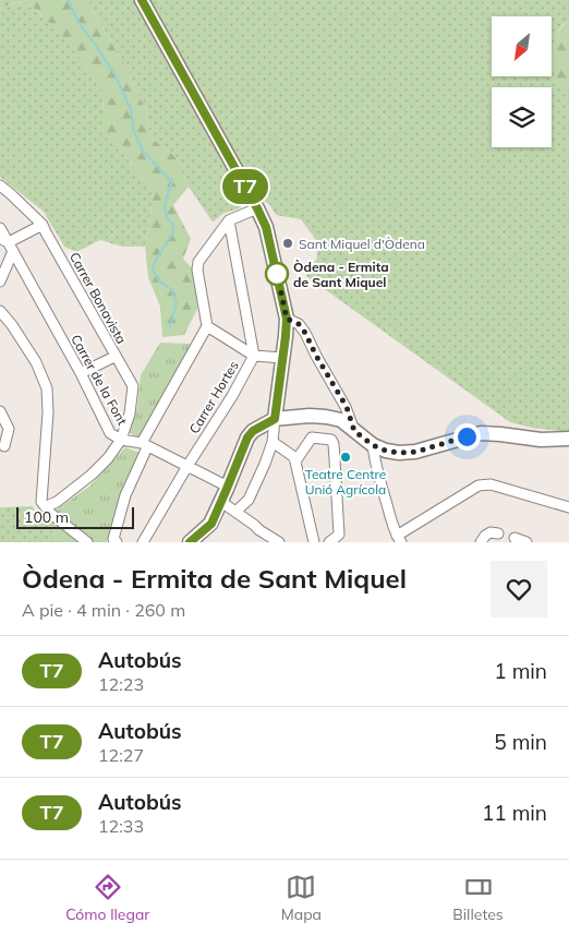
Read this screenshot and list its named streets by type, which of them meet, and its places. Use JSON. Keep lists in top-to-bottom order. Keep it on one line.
{"streets":{"street":["Carrer Bonavista","Carrer de la Font","Carrer Hortes"]},"crossings":[["Carrer Bonavista","Carrer de la Font"],["Carrer de la Font","Carrer Hortes"]],"places":["Sant Miquel d'Òdena","Òdena - Ermita de Sant Miquel","Teatre Centre Unió Agrícola"],"lines":["bus line T7"],"scale_bar":"100 m","north":"bottom left","page":{"on_map":"T7","scale":"100 m","heading":["Òdena - Ermita de Sant Miquel","A pie · 4 min · 260 m"],"list":[{"mark":"T7","name":"Autobús","note":"12:23","value":"1 min"},{"mark":"T7","name":"Autobús","note":"12:27","value":"5 min"},{"mark":"T7","name":"Autobús","note":"12:33","value":"11 min"}],"tabs":["Cómo llegar","Mapa","Billetes"]}}
